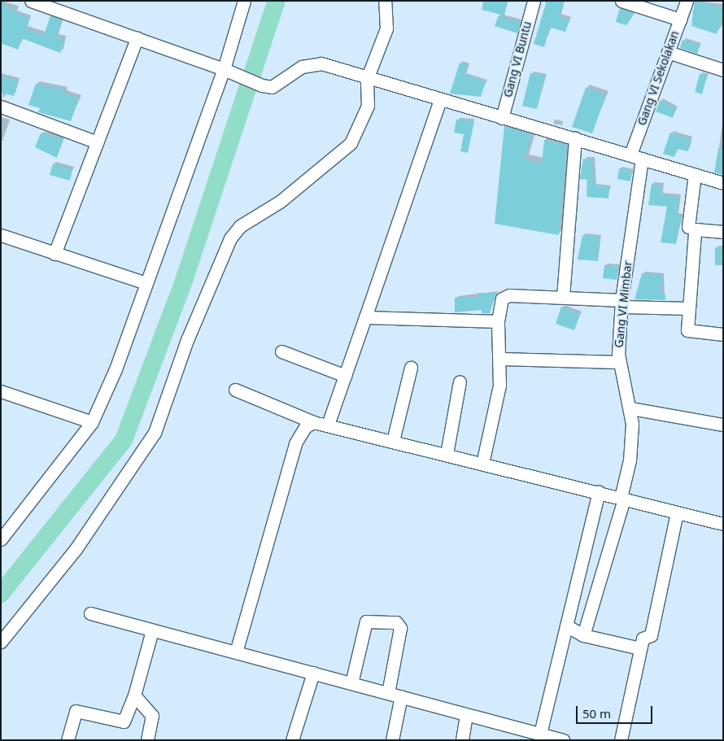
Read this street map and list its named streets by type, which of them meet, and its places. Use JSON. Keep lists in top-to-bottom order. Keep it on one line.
{"streets":{"street":["Gang VI Buntu","Gang VI Sekolakan","Gang VI Mimbar"]},"crossings":[["Gang VI Sekolakan","Gang VI Mimbar"]],"scale_bar":"50 m"}
